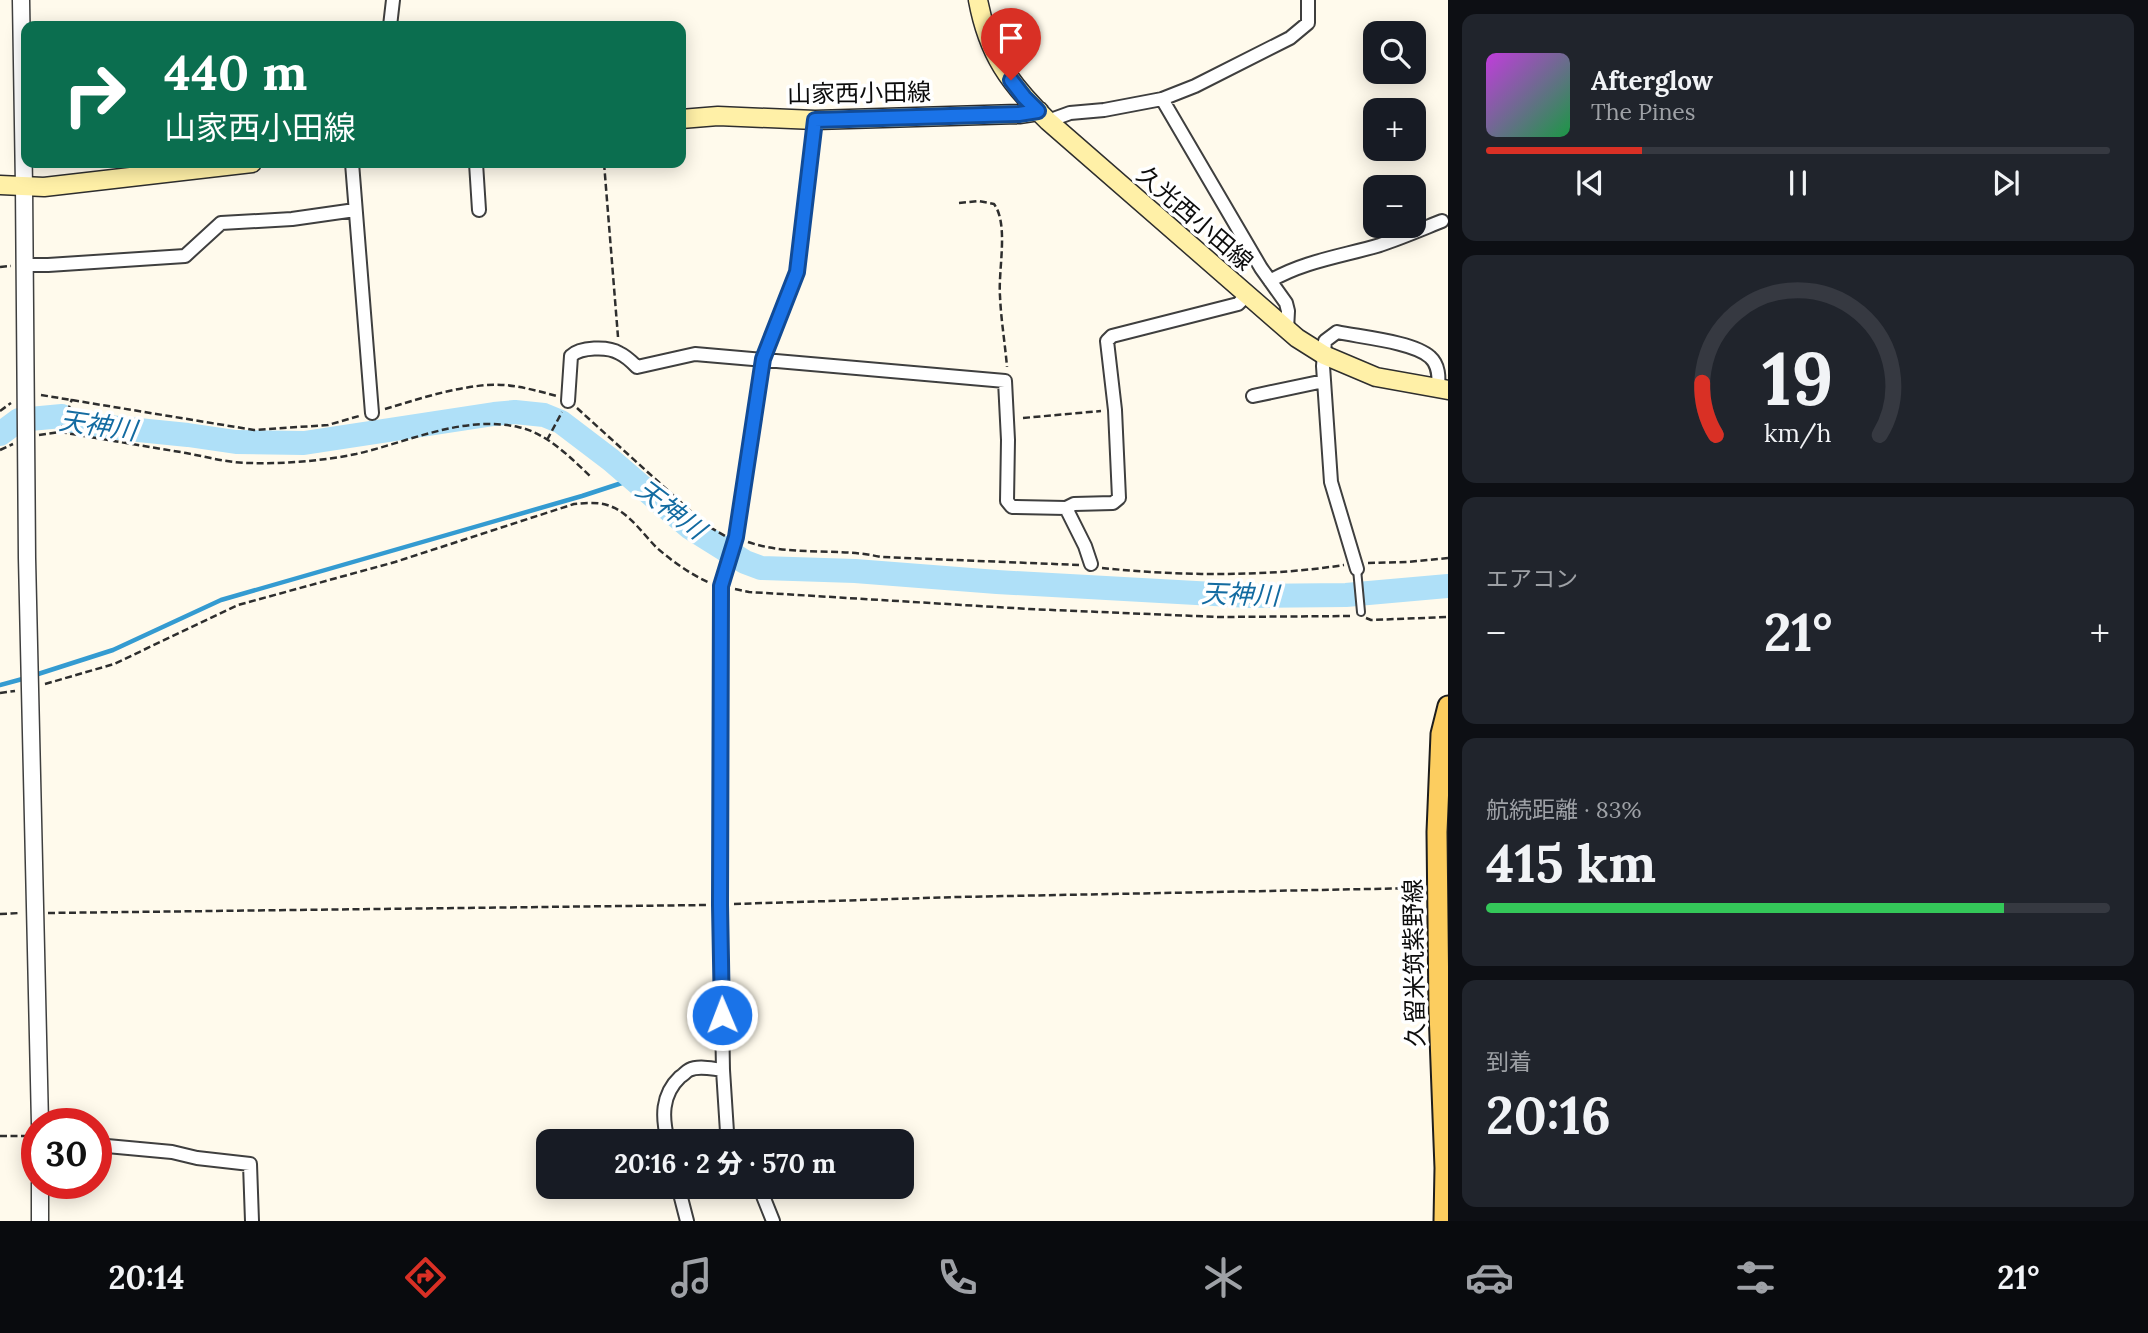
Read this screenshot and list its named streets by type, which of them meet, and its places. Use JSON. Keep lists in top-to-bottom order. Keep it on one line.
{"streets":{"main road":["山家西小田線","久光西小田線","久留米筑紫野線"]},"crossings":[["山家西小田線","久光西小田線"]],"water":["天神川"],"page":{"map_buttons":["+","−"],"turn":["440 m","山家西小田線"],"song":["Afterglow","The Pines"],"tile":["エアコン",["航続距離 · 83%","415 km"],["到着","20:16"]],"heat":["−","21°","+"],"limit":"30","trip":"20:16 · 2 分 · 570 m","tabs":["20:14","21°"],"gauge":["19","km/h"]}}
